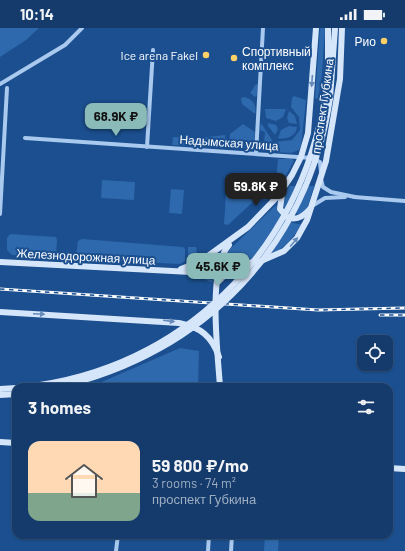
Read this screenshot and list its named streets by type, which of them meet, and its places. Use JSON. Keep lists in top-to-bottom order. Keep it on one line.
{"streets":{"main road":["проспект Губкина","Железнодорожная улица"],"street":["Надымская улица"]},"crossings":[["проспект Губкина","Надымская улица"],["проспект Губкина","Железнодорожная улица"]],"places":["Рио","Ice arena Fakel","Спортивный комплекс"],"page":{"status":"10:14","price":["68.9K ₽","59.8K ₽","45.6K ₽"],"heading":"3 homes","list":[{"name":"59 800 ₽/mo","note":"3 rooms · 74 m² · проспект Губкина"}]}}
